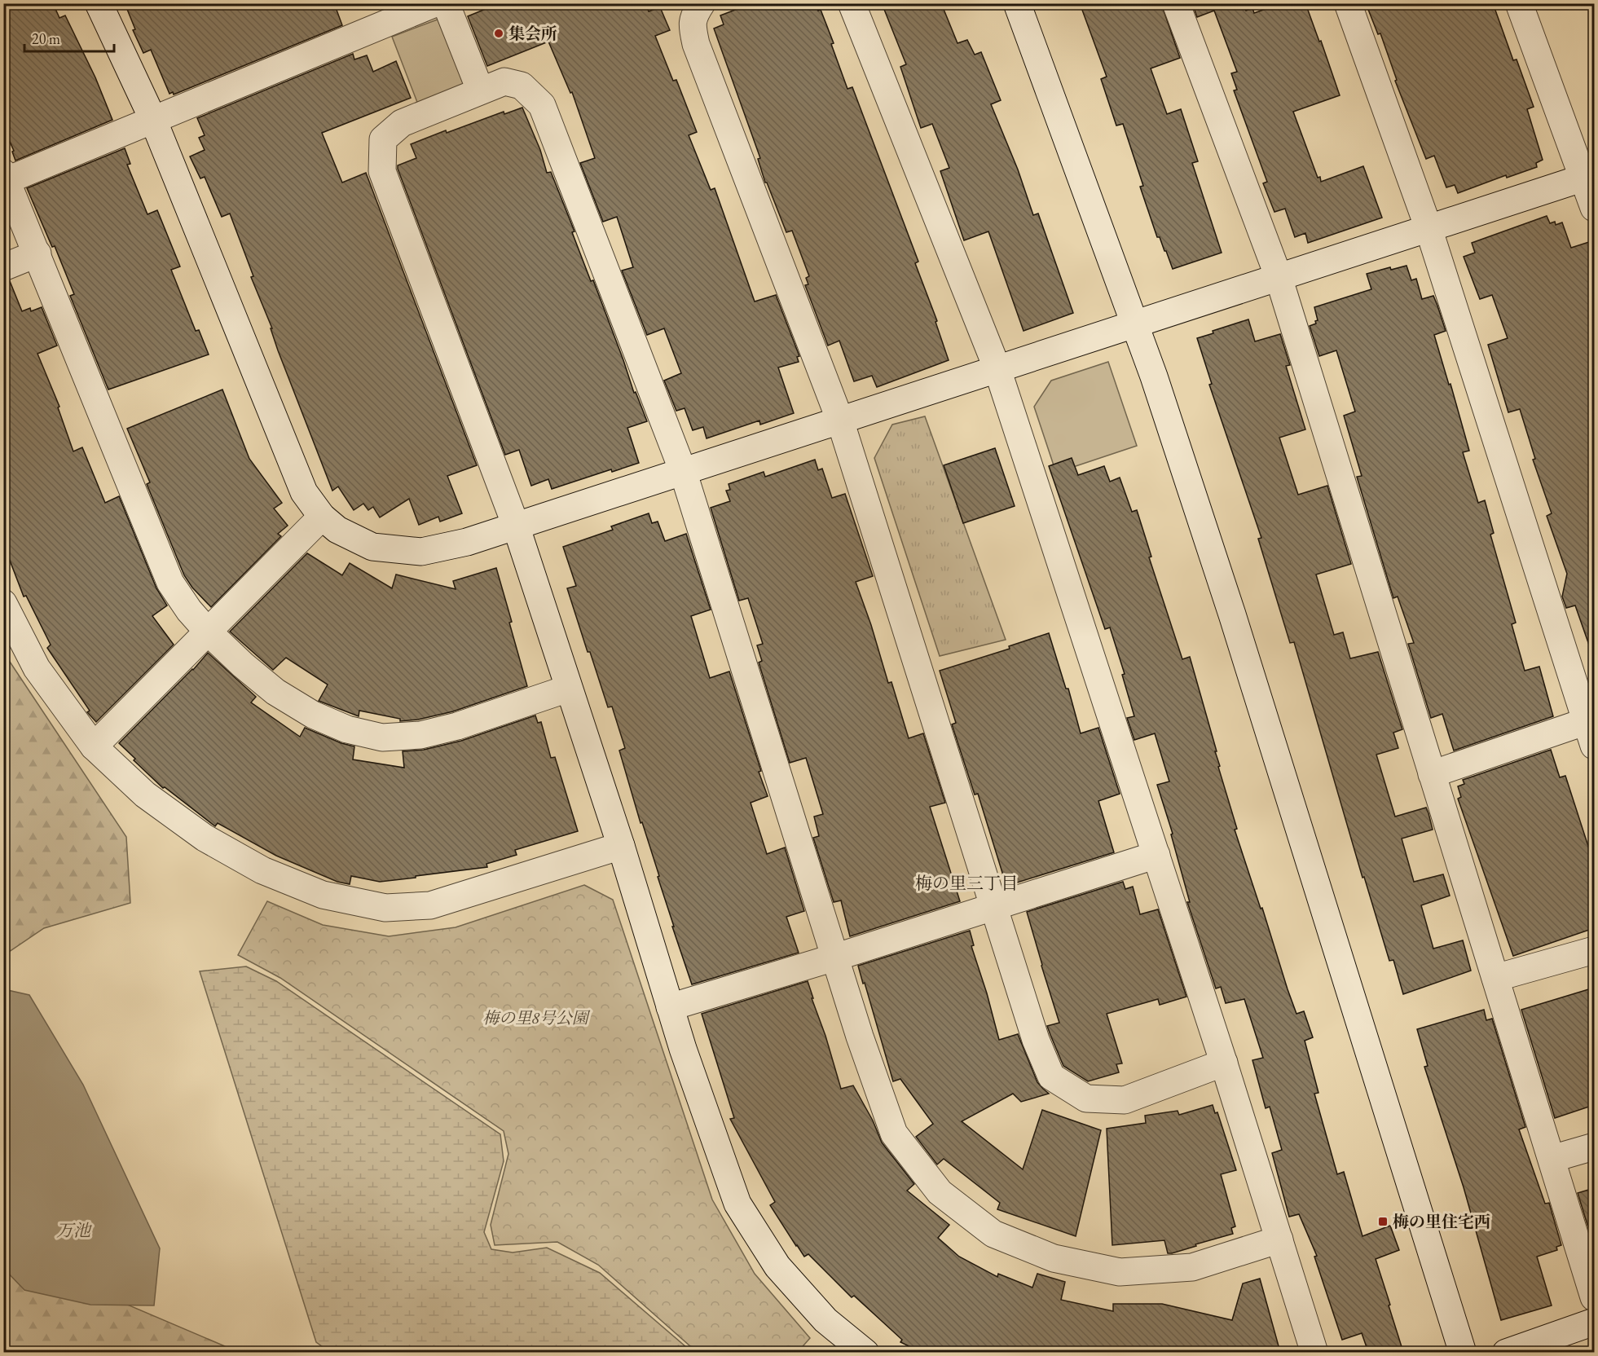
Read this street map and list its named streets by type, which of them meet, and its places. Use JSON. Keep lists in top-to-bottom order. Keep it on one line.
{"districts":["梅の里三丁目"],"water":["万池"],"parks":["梅の里8号公園"],"places":{"other":["集会所"],"transit":["梅の里住宅西"]},"scale_bar":"20 m"}
